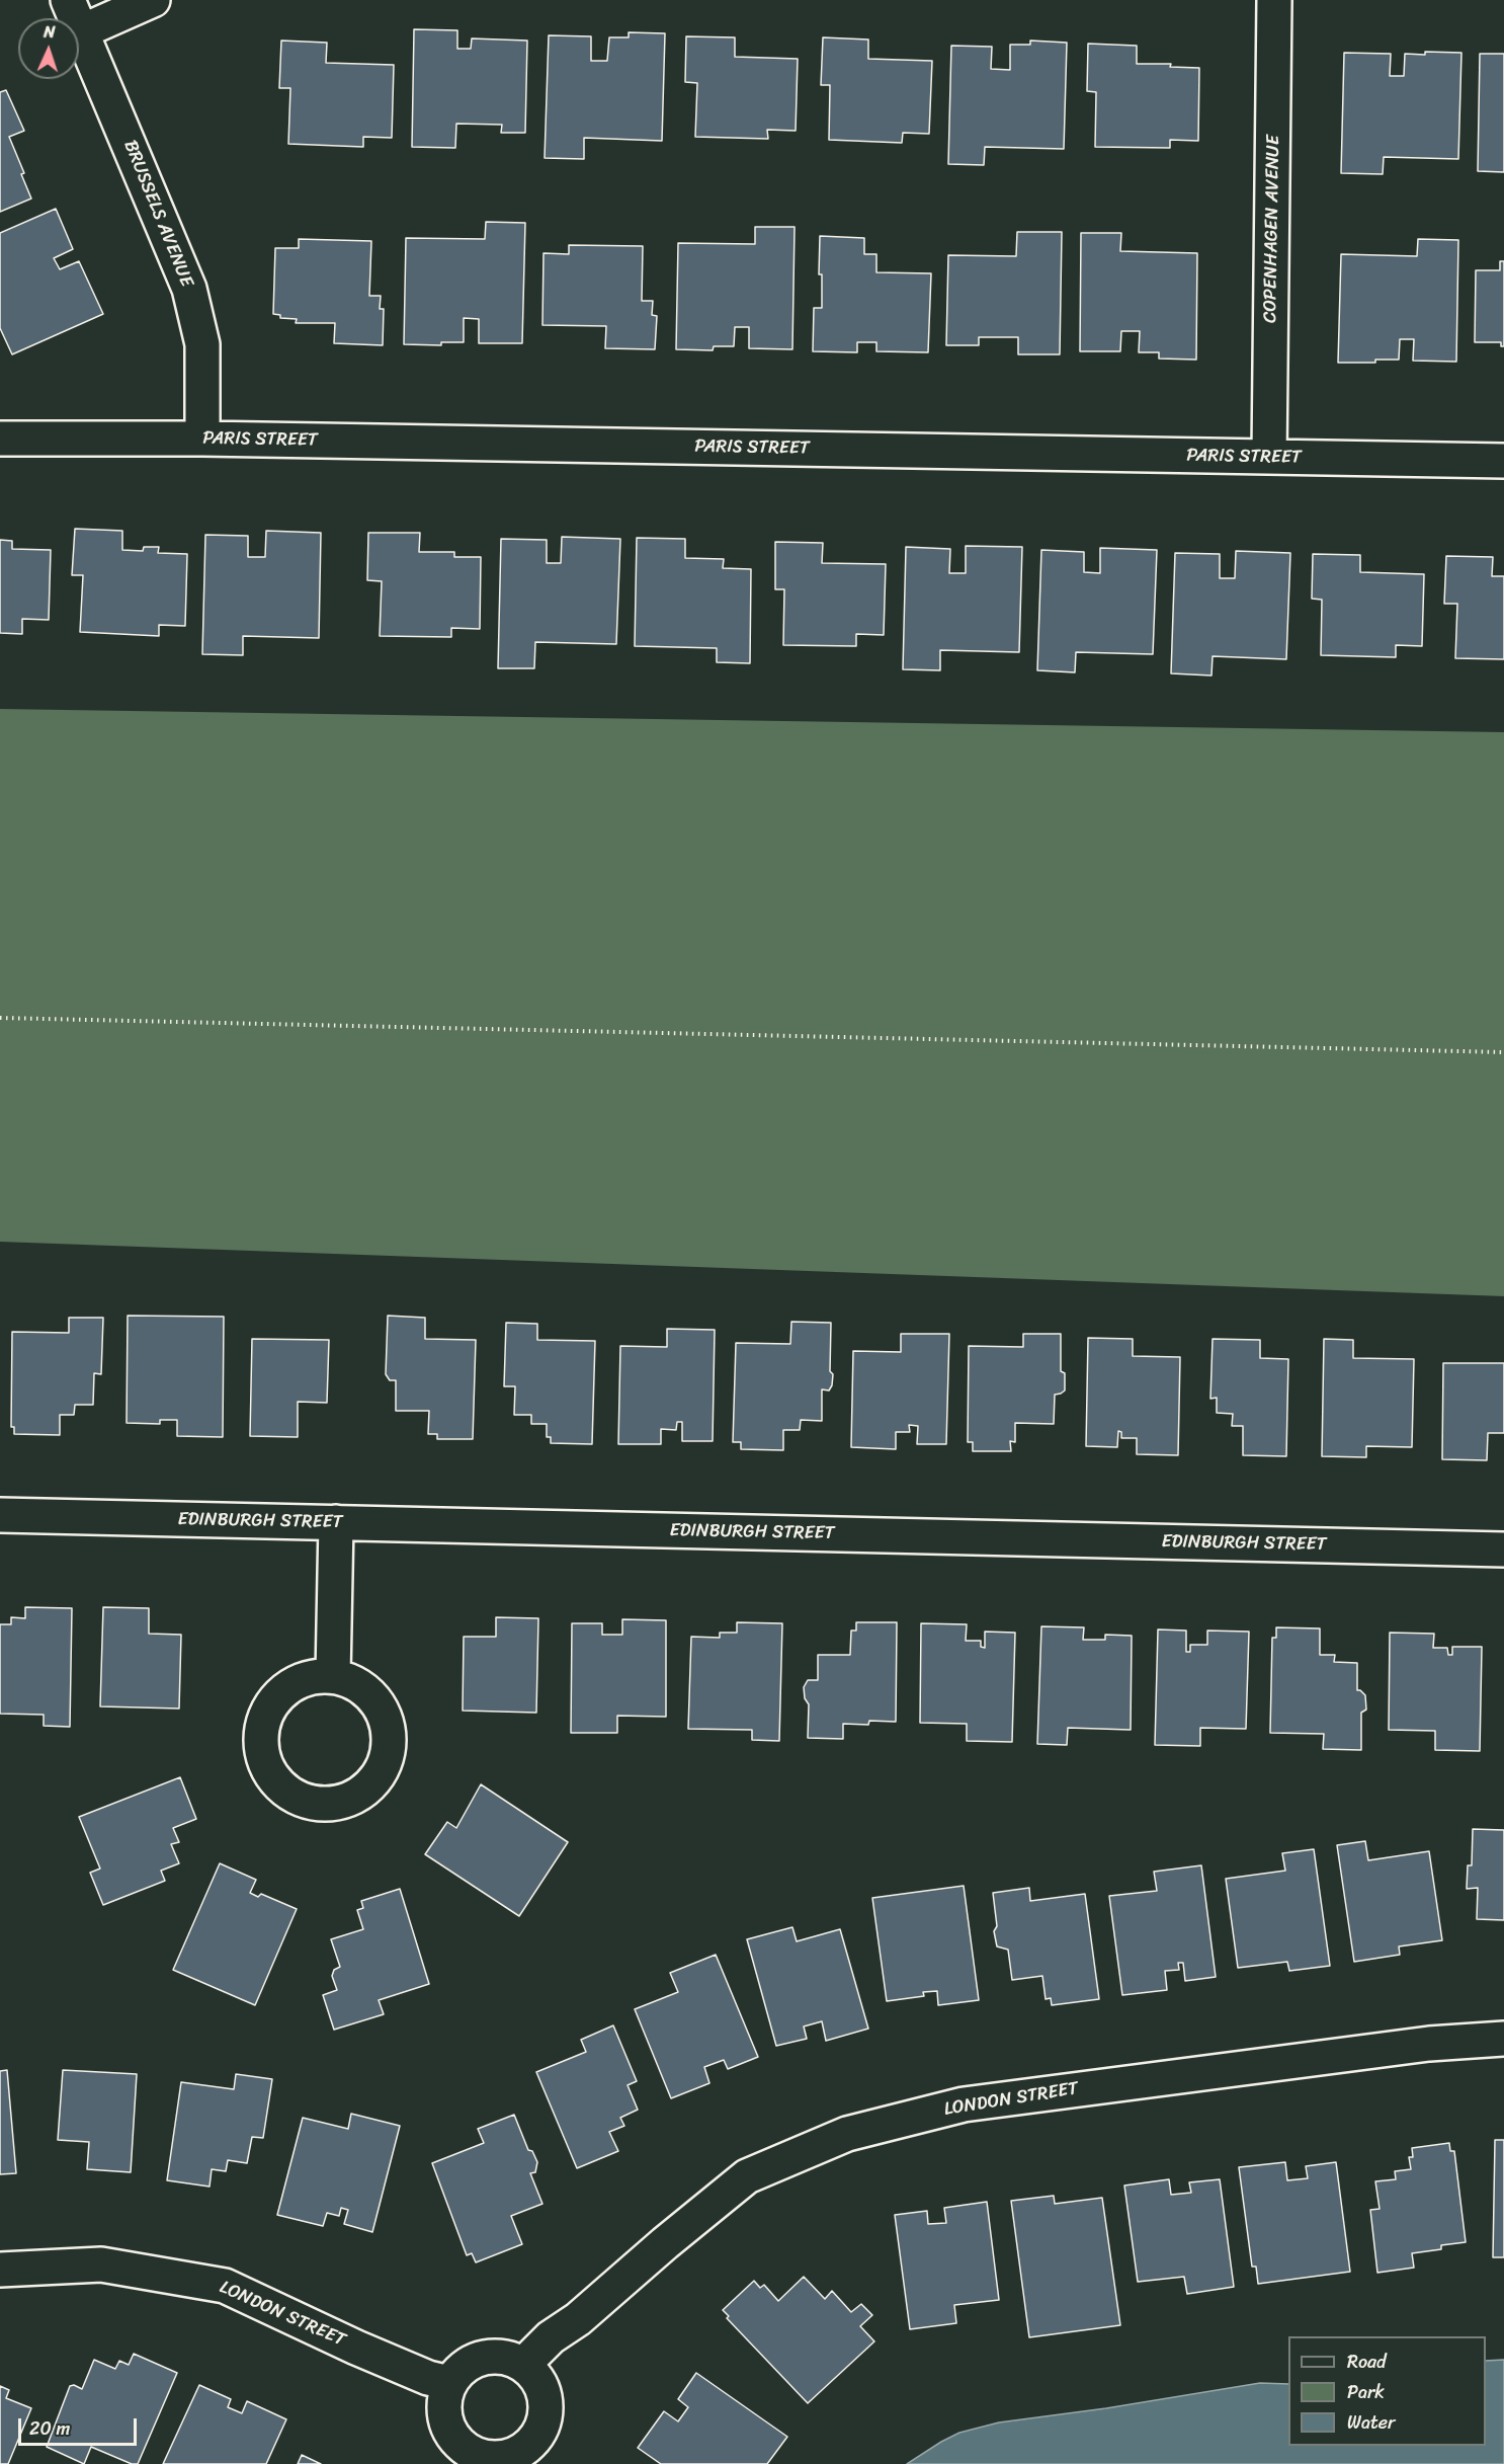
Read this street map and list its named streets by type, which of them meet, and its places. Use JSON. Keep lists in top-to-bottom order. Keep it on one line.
{"streets":{"street":["BRUSSELS AVENUE","COPENHAGEN AVENUE","PARIS STREET","EDINBURGH STREET","LONDON STREET"]},"crossings":[["BRUSSELS AVENUE","PARIS STREET"],["COPENHAGEN AVENUE","PARIS STREET"]],"legend":["Road","Park","Water"],"scale_bar":"20 m","north":"top"}
